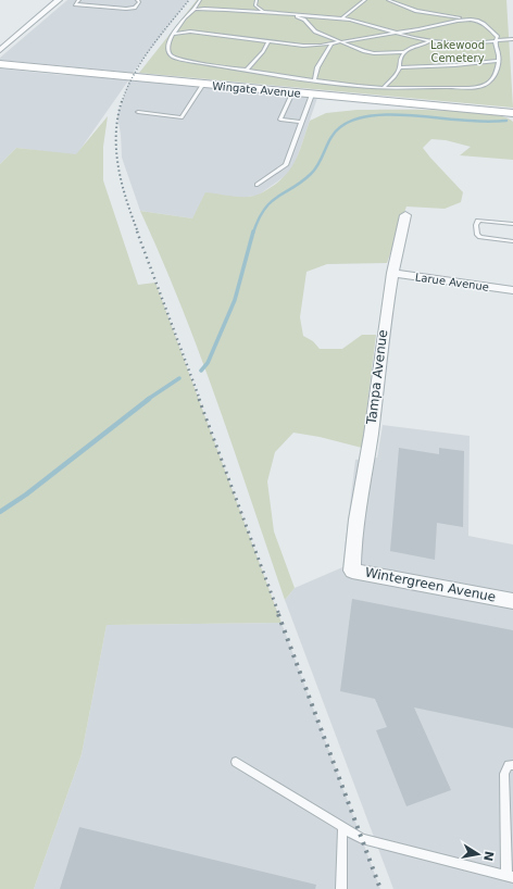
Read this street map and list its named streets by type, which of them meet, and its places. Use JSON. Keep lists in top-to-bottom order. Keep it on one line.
{"streets":{"street":["Wingate Avenue","Larue Avenue","Tampa Avenue","Wintergreen Avenue"]},"crossings":[["Larue Avenue","Tampa Avenue"],["Tampa Avenue","Wintergreen Avenue"]],"parks":["Lakewood Cemetery"],"north":"right"}
